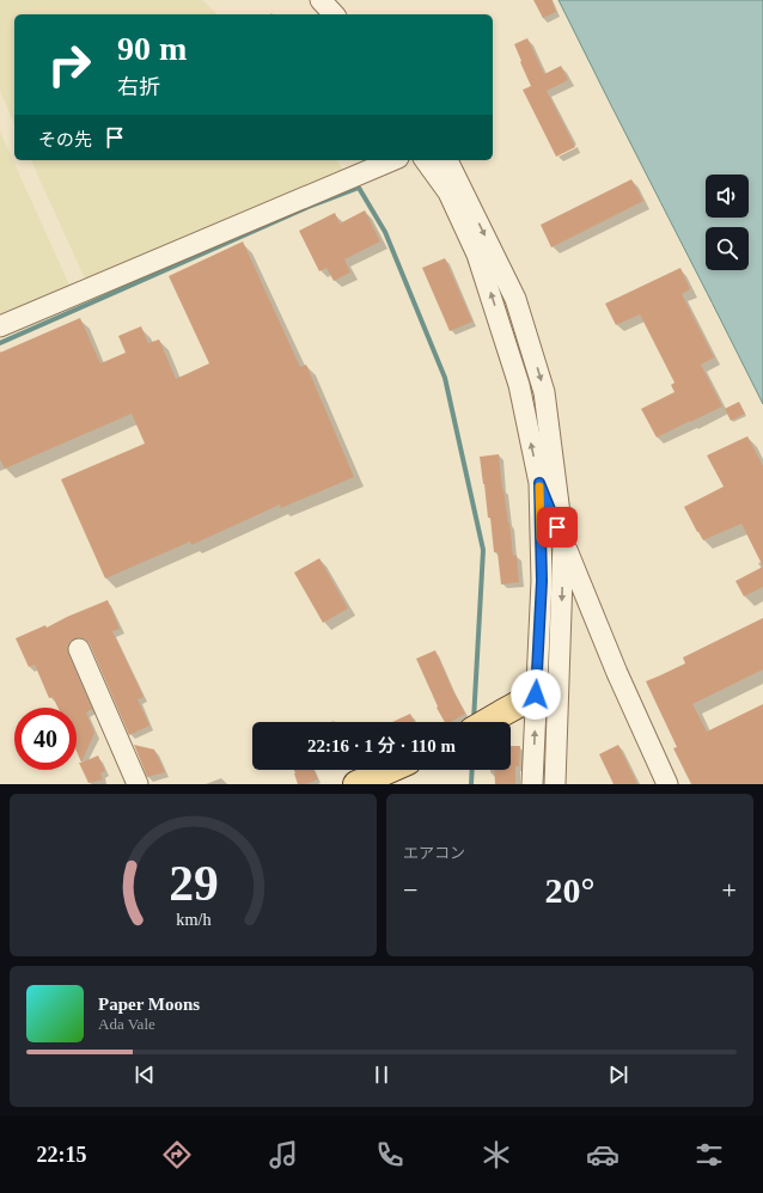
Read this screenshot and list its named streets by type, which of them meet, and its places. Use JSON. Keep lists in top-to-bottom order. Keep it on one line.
{"page":{"turn":["90 m","右折"],"then":"その先","limit":"40","trip":"22:16 · 1 分 · 110 m","tile":"エアコン","heat":["−","20°","+"],"song":["Paper Moons","Ada Vale"],"tabs":"22:15","gauge":["29","km/h"]}}
